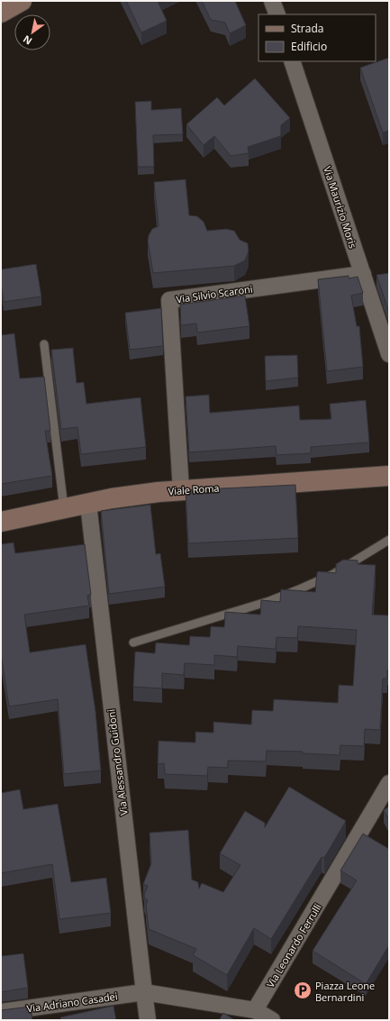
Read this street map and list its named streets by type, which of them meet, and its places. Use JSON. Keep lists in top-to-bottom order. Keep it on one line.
{"streets":{"street":["Via Maurizio Moris","Via Silvio Scaroni","Viale Roma","Via Alessandro Guidoni","Via Leonardo Ferrulli","Via Adriano Casadei"]},"crossings":[["Via Maurizio Moris","Via Silvio Scaroni"],["Via Silvio Scaroni","Viale Roma"],["Viale Roma","Via Alessandro Guidoni"],["Via Alessandro Guidoni","Via Adriano Casadei"]],"places":{"parking":["Piazza Leone Bernardini"]},"legend":["Strada","Edificio"],"north":"bottom left"}
